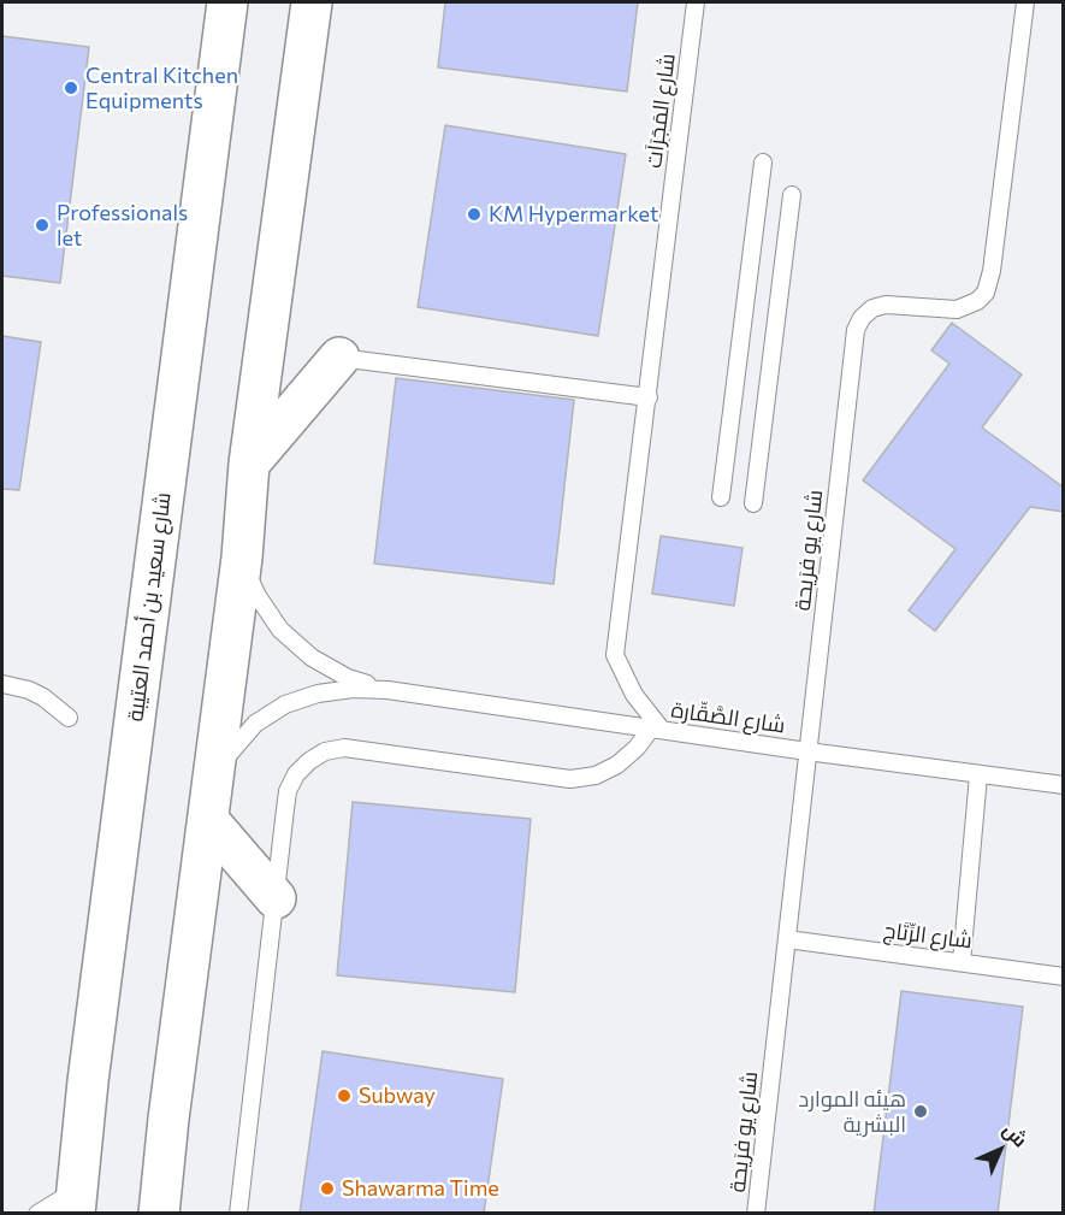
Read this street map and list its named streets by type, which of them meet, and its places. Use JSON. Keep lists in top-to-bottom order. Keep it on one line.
{"streets":{"main road":["شارع سعيد بن أحمد العتيبة"],"lane":["شارع المَجَرَاَت","شارع يو فرَيحة","شارع الصَّقّارة","شارع الرِّتَاج"]},"crossings":[["شارع المَجَرَاَت","شارع الصَّقّارة"],["شارع يو فرَيحة","شارع الصَّقّارة"],["شارع يو فرَيحة","شارع الرِّتَاج"]],"places":["Central Kitchen Equipments","KM Hypermarket","Professionals let","Subway","هيئه الموارد البشرية","Shawarma Time"],"north":"top right"}
